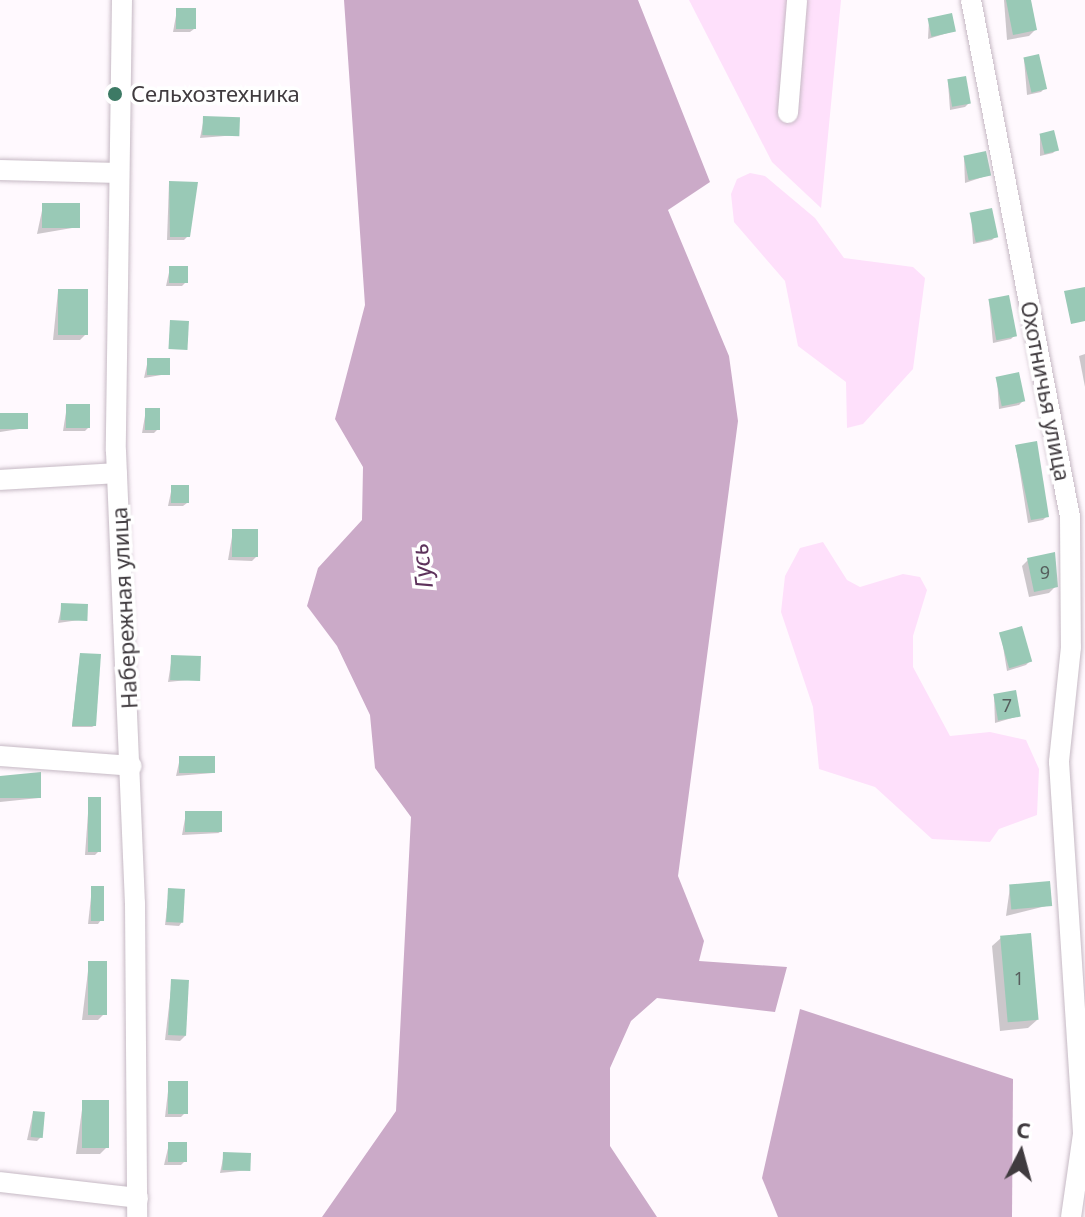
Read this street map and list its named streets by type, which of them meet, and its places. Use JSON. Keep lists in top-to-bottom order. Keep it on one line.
{"streets":{"street":["Охотничья улица","Набережная улица"]},"water":["Гусь"],"places":["Сельхозтехника"],"house_numbers":["9","7","1"],"north":"top"}
